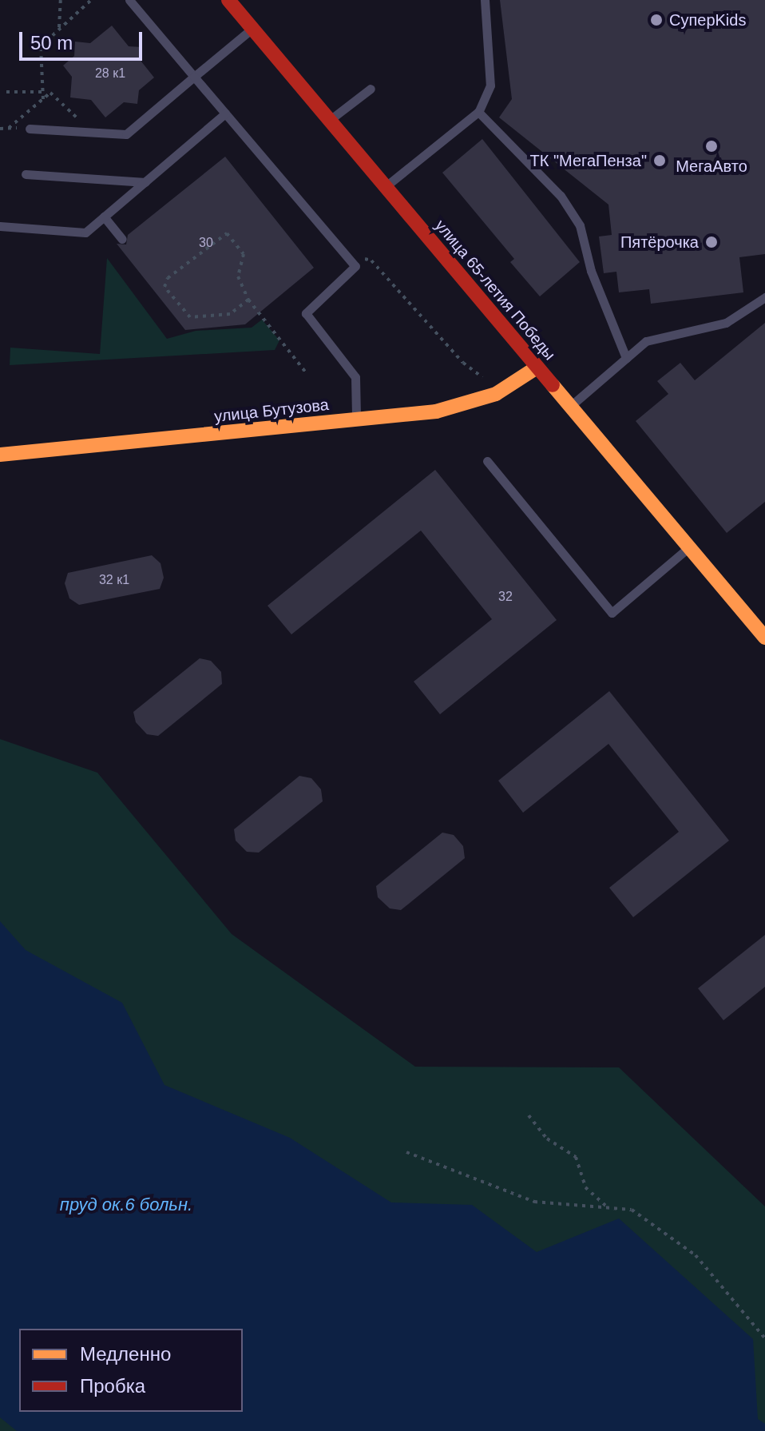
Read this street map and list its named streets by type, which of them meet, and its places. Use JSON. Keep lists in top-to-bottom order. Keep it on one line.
{"streets":{"main road":["улица 65-летия Победы","улица Бутузова"]},"crossings":[["улица 65-летия Победы","улица Бутузова"]],"water":["пруд ок.6 больн."],"places":["СуперKids","МегаАвто","ТК \"МегаПенза\"","Пятёрочка"],"house_numbers":["28 к1","30","32 к1","32"],"legend":["Медленно","Пробка"],"scale_bar":"50 m"}
